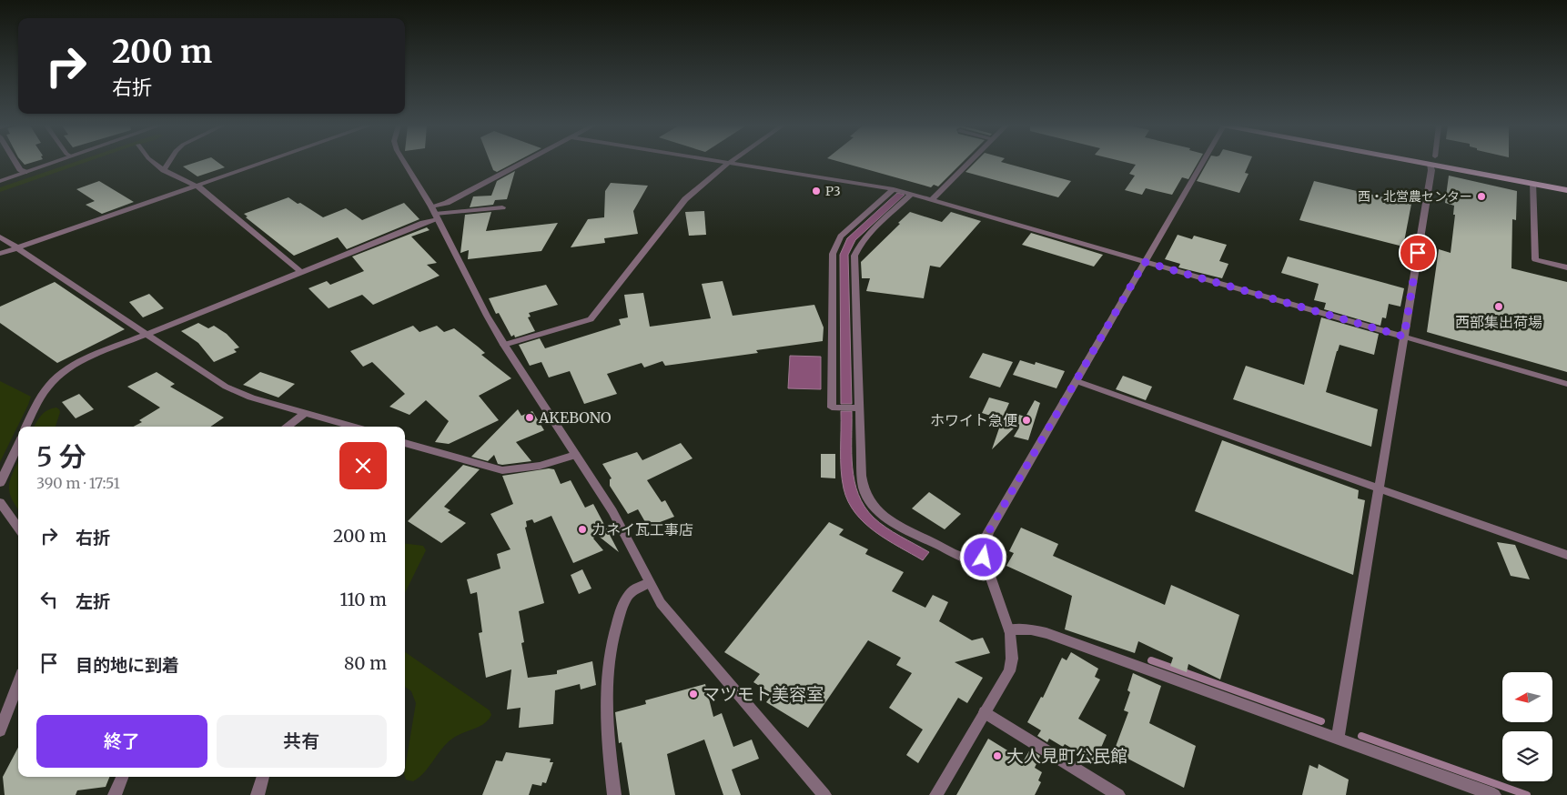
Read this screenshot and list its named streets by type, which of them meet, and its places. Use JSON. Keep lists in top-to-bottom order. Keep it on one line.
{"places":["P3","西・北営農センター","西部集出荷場","AKEBONO","ホワイト急便","カネイ瓦工事店","マツモト美容室","大人見町公民館"],"north":"left","page":{"turn":["200 m","右折"],"heading":["5 分","390 m · 17:51"],"list":[{"name":"右折","value":"200 m"},{"name":"左折","value":"110 m"},{"name":"目的地に到着","value":"80 m"}],"buttons":["終了","共有"]}}
